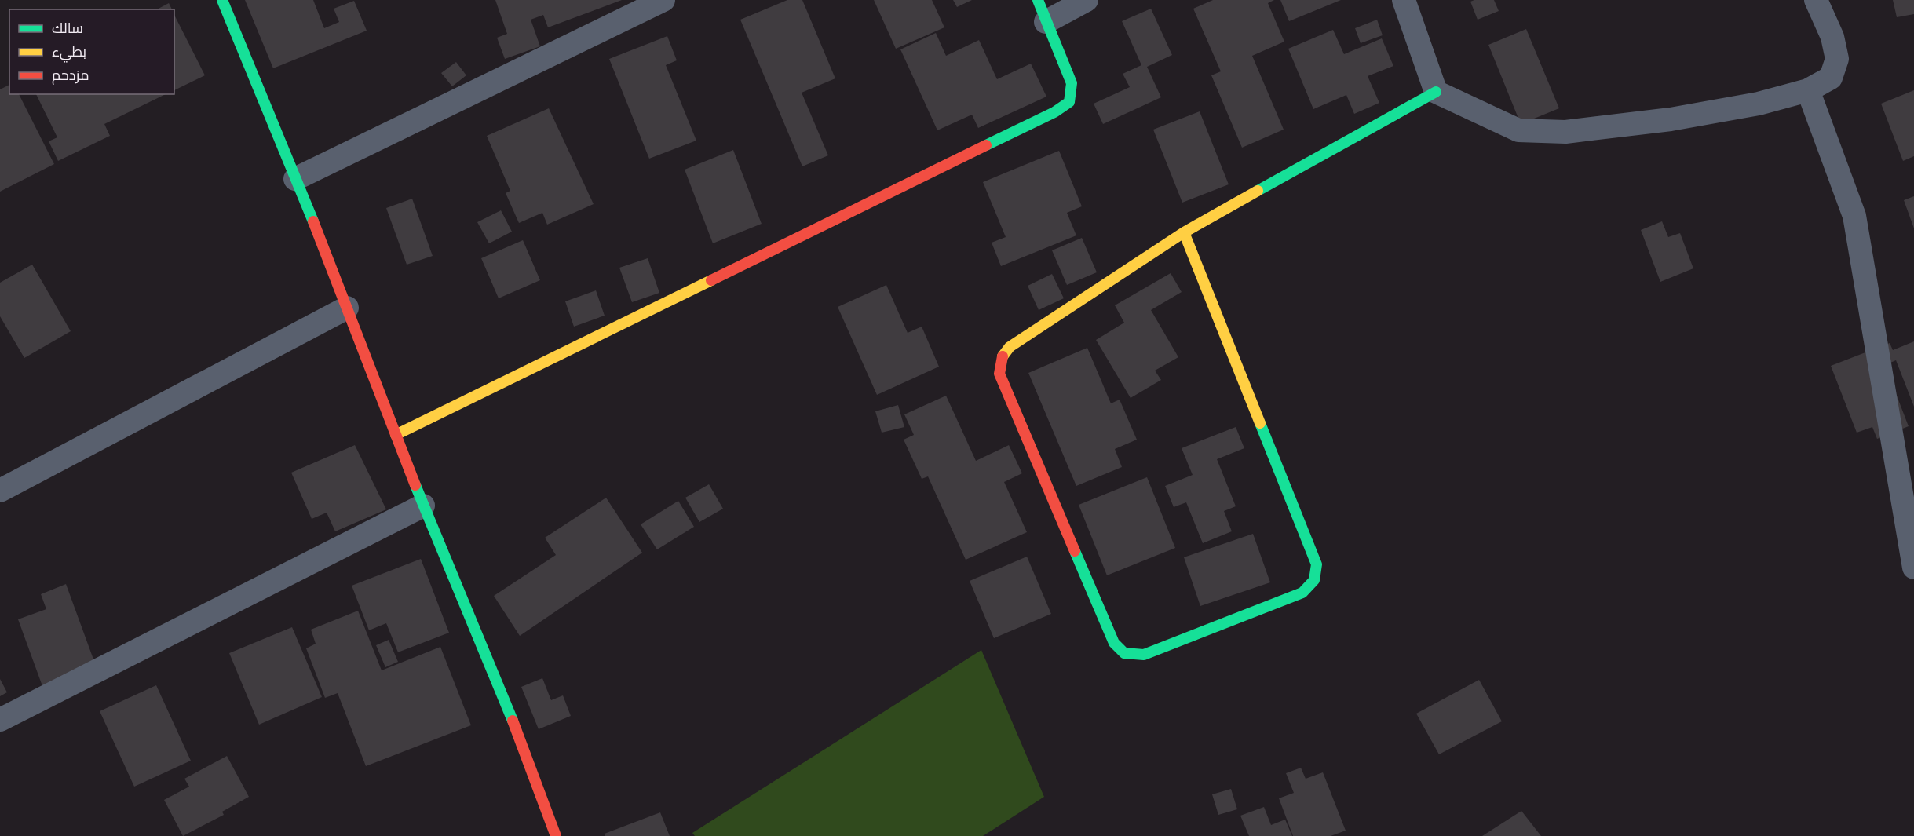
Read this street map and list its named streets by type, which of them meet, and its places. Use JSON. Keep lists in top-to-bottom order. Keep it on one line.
{"legend":["سالك","بطيء","مزدحم"]}
